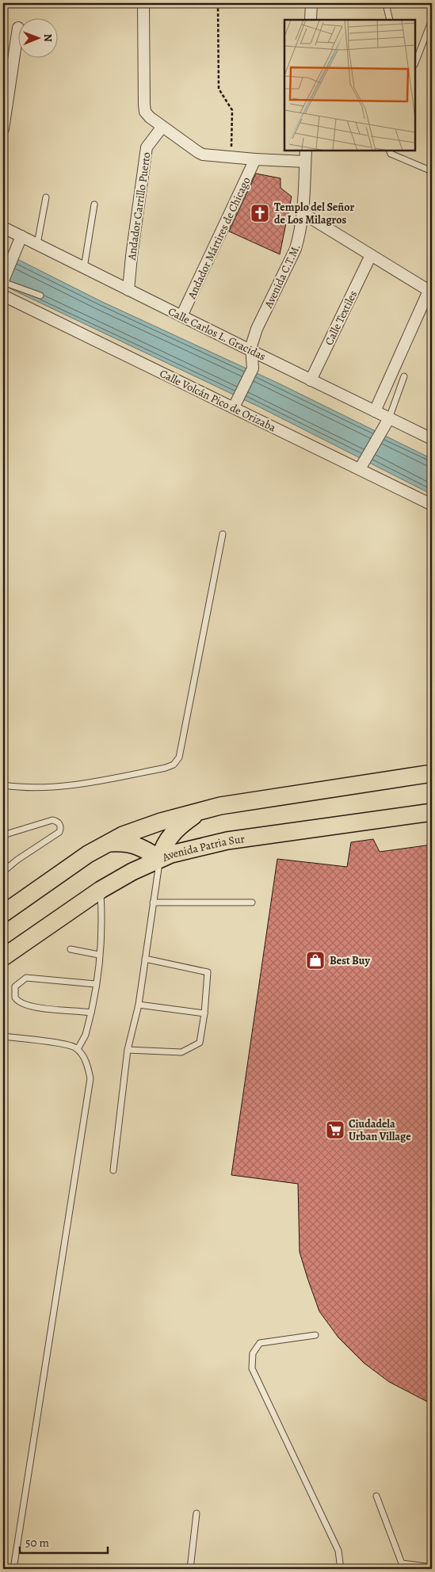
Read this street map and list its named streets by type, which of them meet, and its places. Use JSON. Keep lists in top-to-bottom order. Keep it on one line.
{"streets":{"main road":["Avenida Patria Sur"],"street":["Andador Carrillo Puerto","Andador Mártires de Chicago","Avenida C.T.M.","Calle Textiles","Calle Carlos L. Gracidas","Calle Volcán Pico de Orizaba"]},"crossings":[["Andador Carrillo Puerto","Calle Carlos L. Gracidas"],["Andador Mártires de Chicago","Calle Carlos L. Gracidas"],["Avenida C.T.M.","Calle Carlos L. Gracidas"],["Avenida C.T.M.","Calle Volcán Pico de Orizaba"],["Calle Textiles","Calle Carlos L. Gracidas"]],"places":{"church":["Templo del Señor de Los Milagros"],"shop":["Best Buy"],"supermarket":["Ciudadela Urban Village"]},"scale_bar":"50 m","north":"right"}
